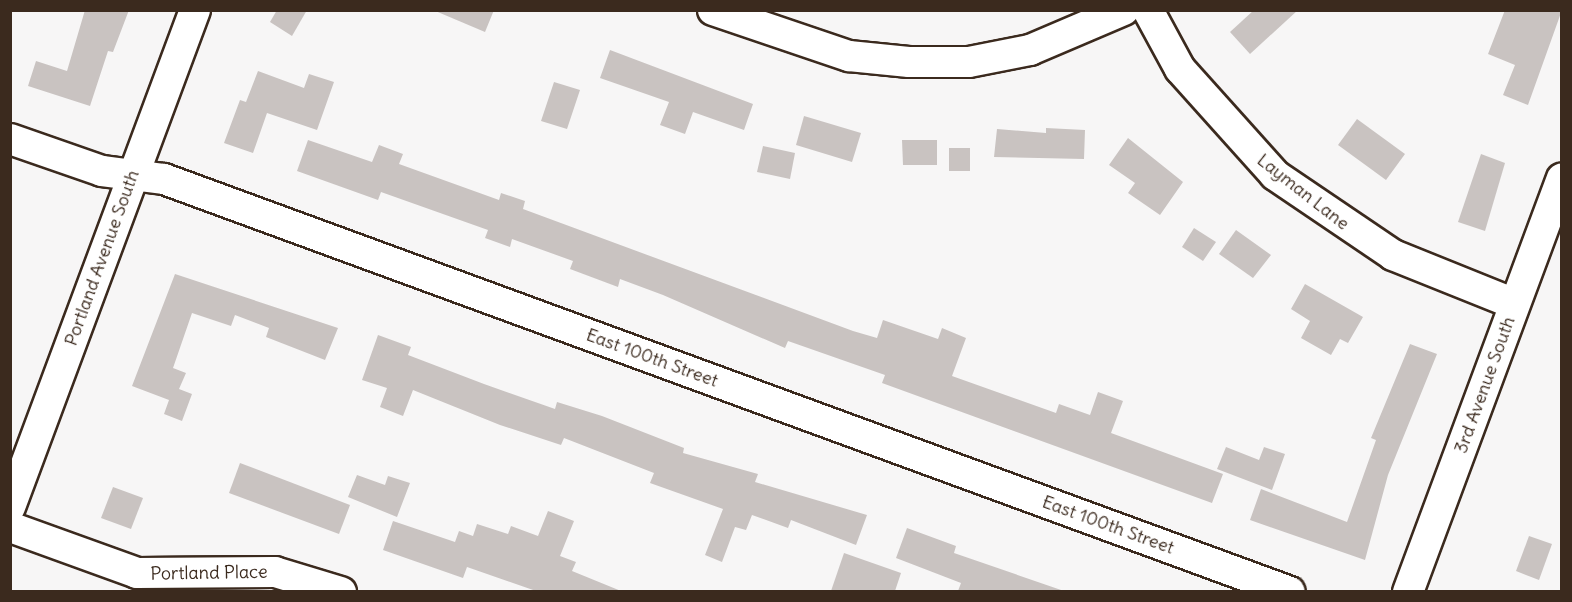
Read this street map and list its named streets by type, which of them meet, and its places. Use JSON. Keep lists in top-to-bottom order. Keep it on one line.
{"streets":{"street":["Layman Lane","Portland Avenue South","East 100th Street","3rd Avenue South","Portland Place"]},"crossings":[["Layman Lane","3rd Avenue South"],["Portland Avenue South","East 100th Street"]]}
